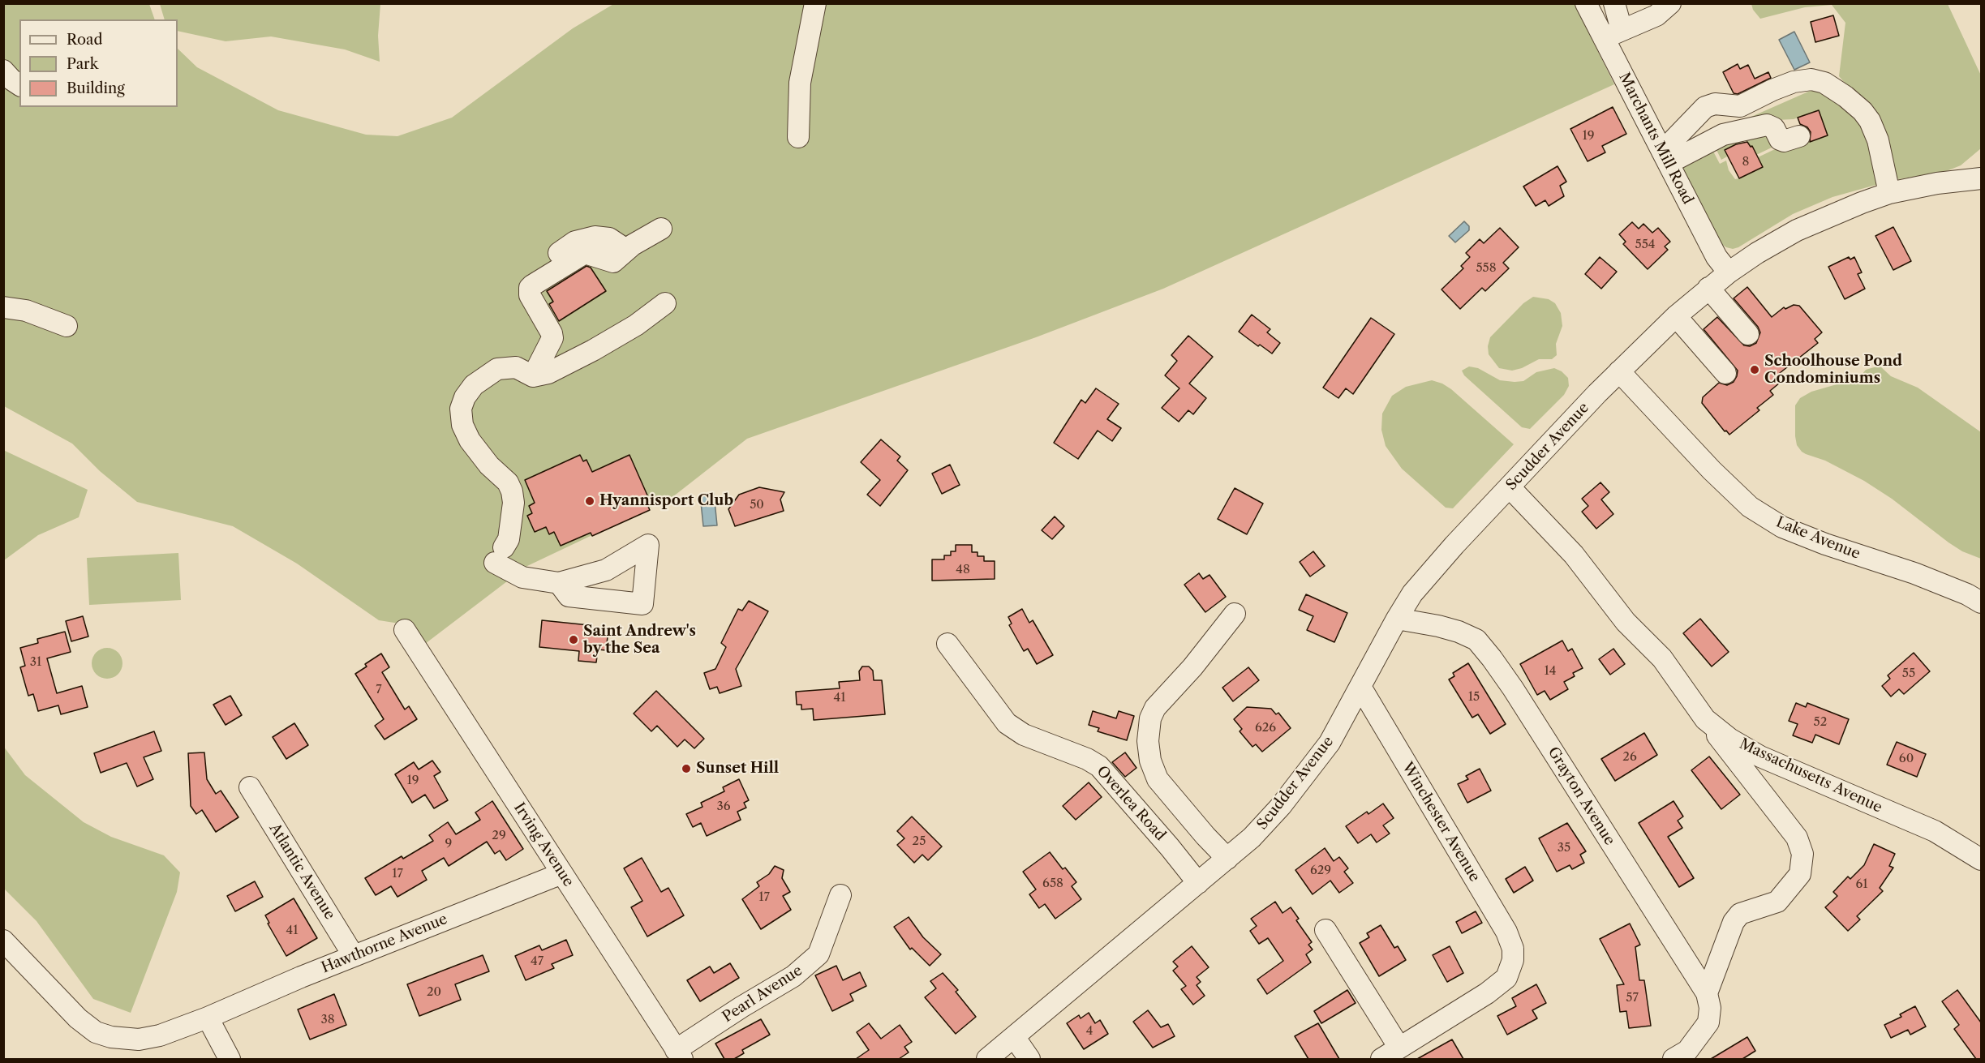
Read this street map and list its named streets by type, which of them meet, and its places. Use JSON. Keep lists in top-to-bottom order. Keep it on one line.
{"streets":{"street":["Marchants Mill Road","Scudder Avenue","Lake Avenue","Massachusetts Avenue","Grayton Avenue","Overlea Road","Winchester Avenue","Irving Avenue","Atlantic Avenue","Hawthorne Avenue","Pearl Avenue"]},"crossings":[["Marchants Mill Road","Scudder Avenue"],["Scudder Avenue","Lake Avenue"],["Scudder Avenue","Massachusetts Avenue"],["Scudder Avenue","Grayton Avenue"],["Scudder Avenue","Overlea Road"],["Scudder Avenue","Winchester Avenue"],["Irving Avenue","Hawthorne Avenue"],["Irving Avenue","Pearl Avenue"],["Atlantic Avenue","Hawthorne Avenue"]],"places":["Schoolhouse Pond Condominiums","Hyannisport Club","Saint Andrew's by the Sea","Sunset Hill"],"house_numbers":["19","8","554","558","50","48","31","14","55","7","15","41","52","626","26","60","19","36","29","25","9","35","629","17","658","61","17","41","47","20","57","38","4"],"legend":["Road","Park","Building"]}
